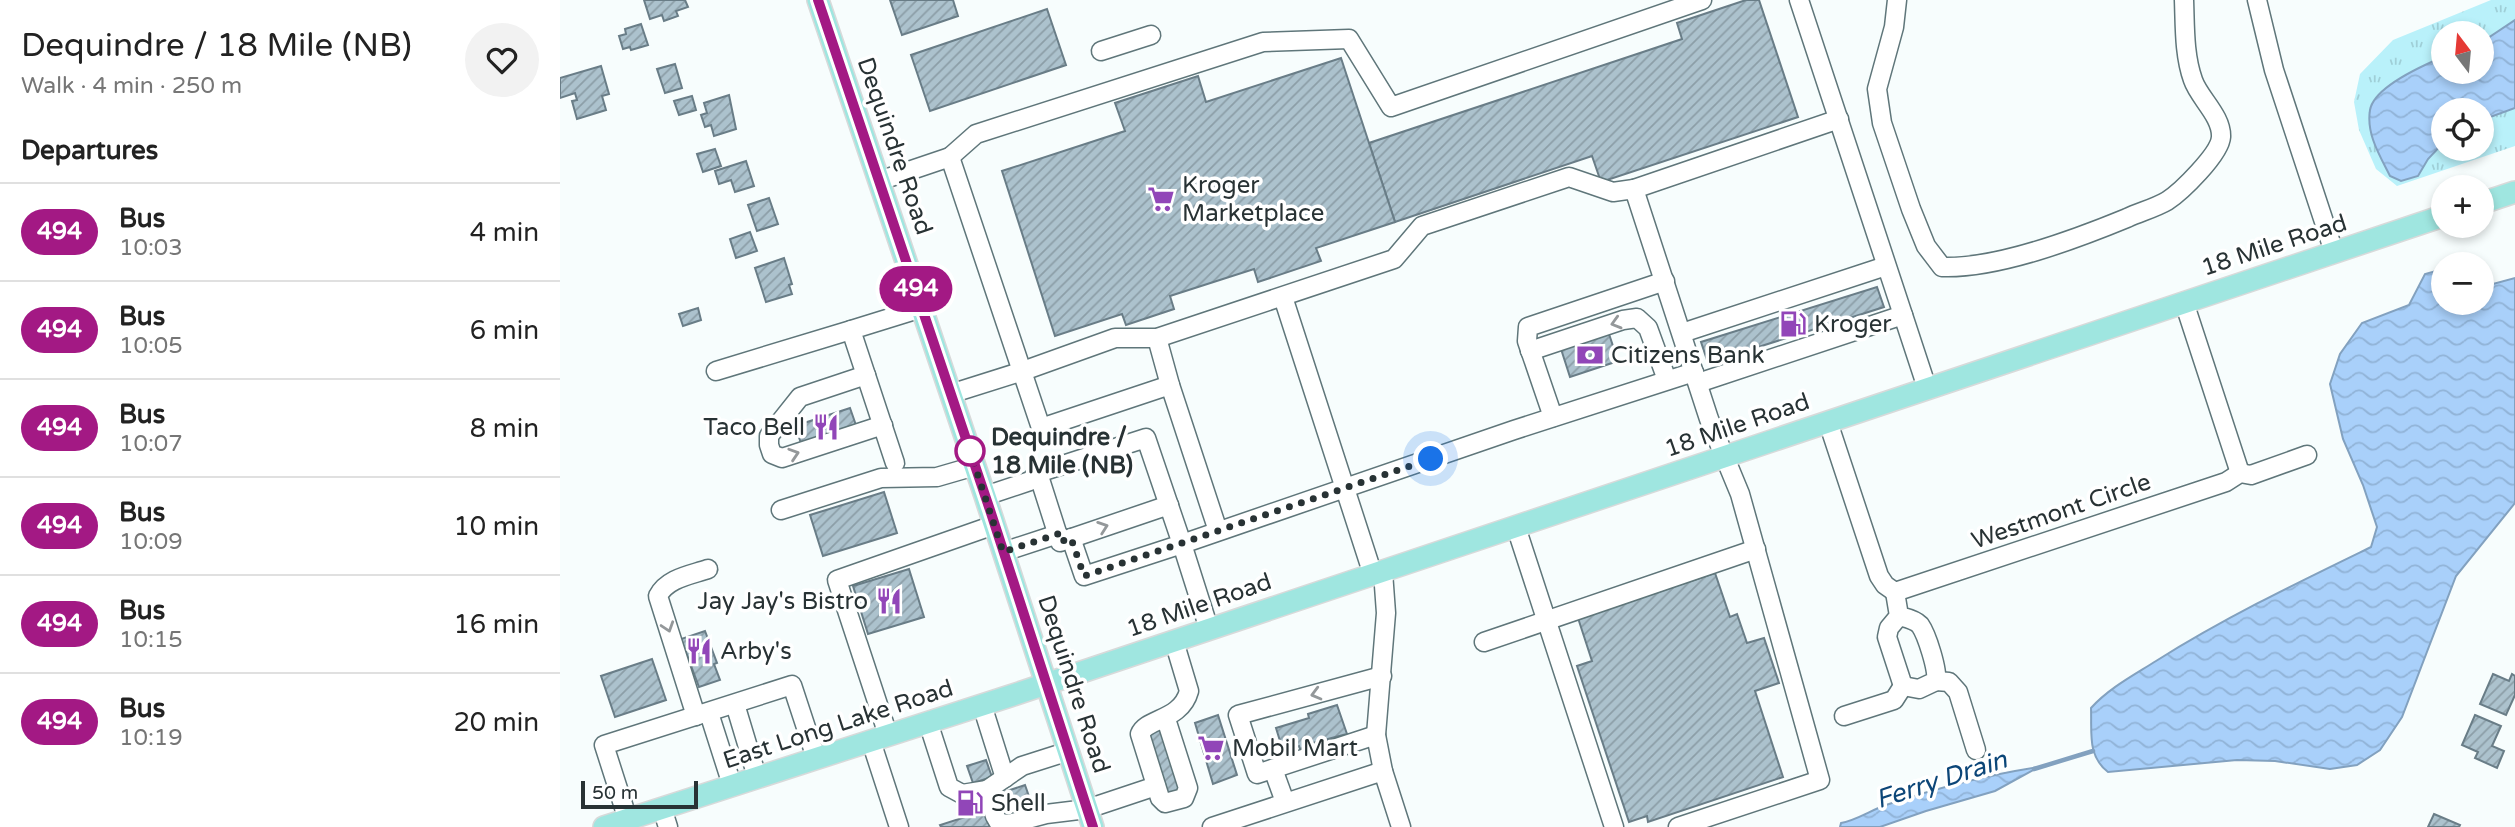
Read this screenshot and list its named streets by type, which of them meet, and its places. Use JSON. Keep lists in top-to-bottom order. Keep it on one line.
{"streets":{"main road":["Dequindre Road","18 Mile Road","East Long Lake Road"],"street":["Westmont Circle"]},"crossings":[["Dequindre Road","18 Mile Road"],["Dequindre Road","East Long Lake Road"],["18 Mile Road","East Long Lake Road"]],"water":["Ferry Drain"],"places":{"supermarket":["Kroger Marketplace","Mobil Mart"],"fuel station":["Kroger","Shell"],"bank":["Citizens Bank"],"restaurant":["Taco Bell","Jay Jay's Bistro","Arby's"],"other":["Dequindre / 18 Mile (NB)"]},"lines":["bus line 494"],"scale_bar":"50 m","north":"top","page":{"heading":[["Dequindre / 18 Mile (NB)","Walk · 4 min · 250 m"],"Departures"],"on_map":"494","map_buttons":["+","−"],"list":[{"mark":"494","name":"Bus","note":"10:03","value":"4 min"},{"mark":"494","name":"Bus","note":"10:05","value":"6 min"},{"mark":"494","name":"Bus","note":"10:07","value":"8 min"},{"mark":"494","name":"Bus","note":"10:09","value":"10 min"},{"mark":"494","name":"Bus","note":"10:15","value":"16 min"},{"mark":"494","name":"Bus","note":"10:19","value":"20 min"}],"scale":"50 m"}}
